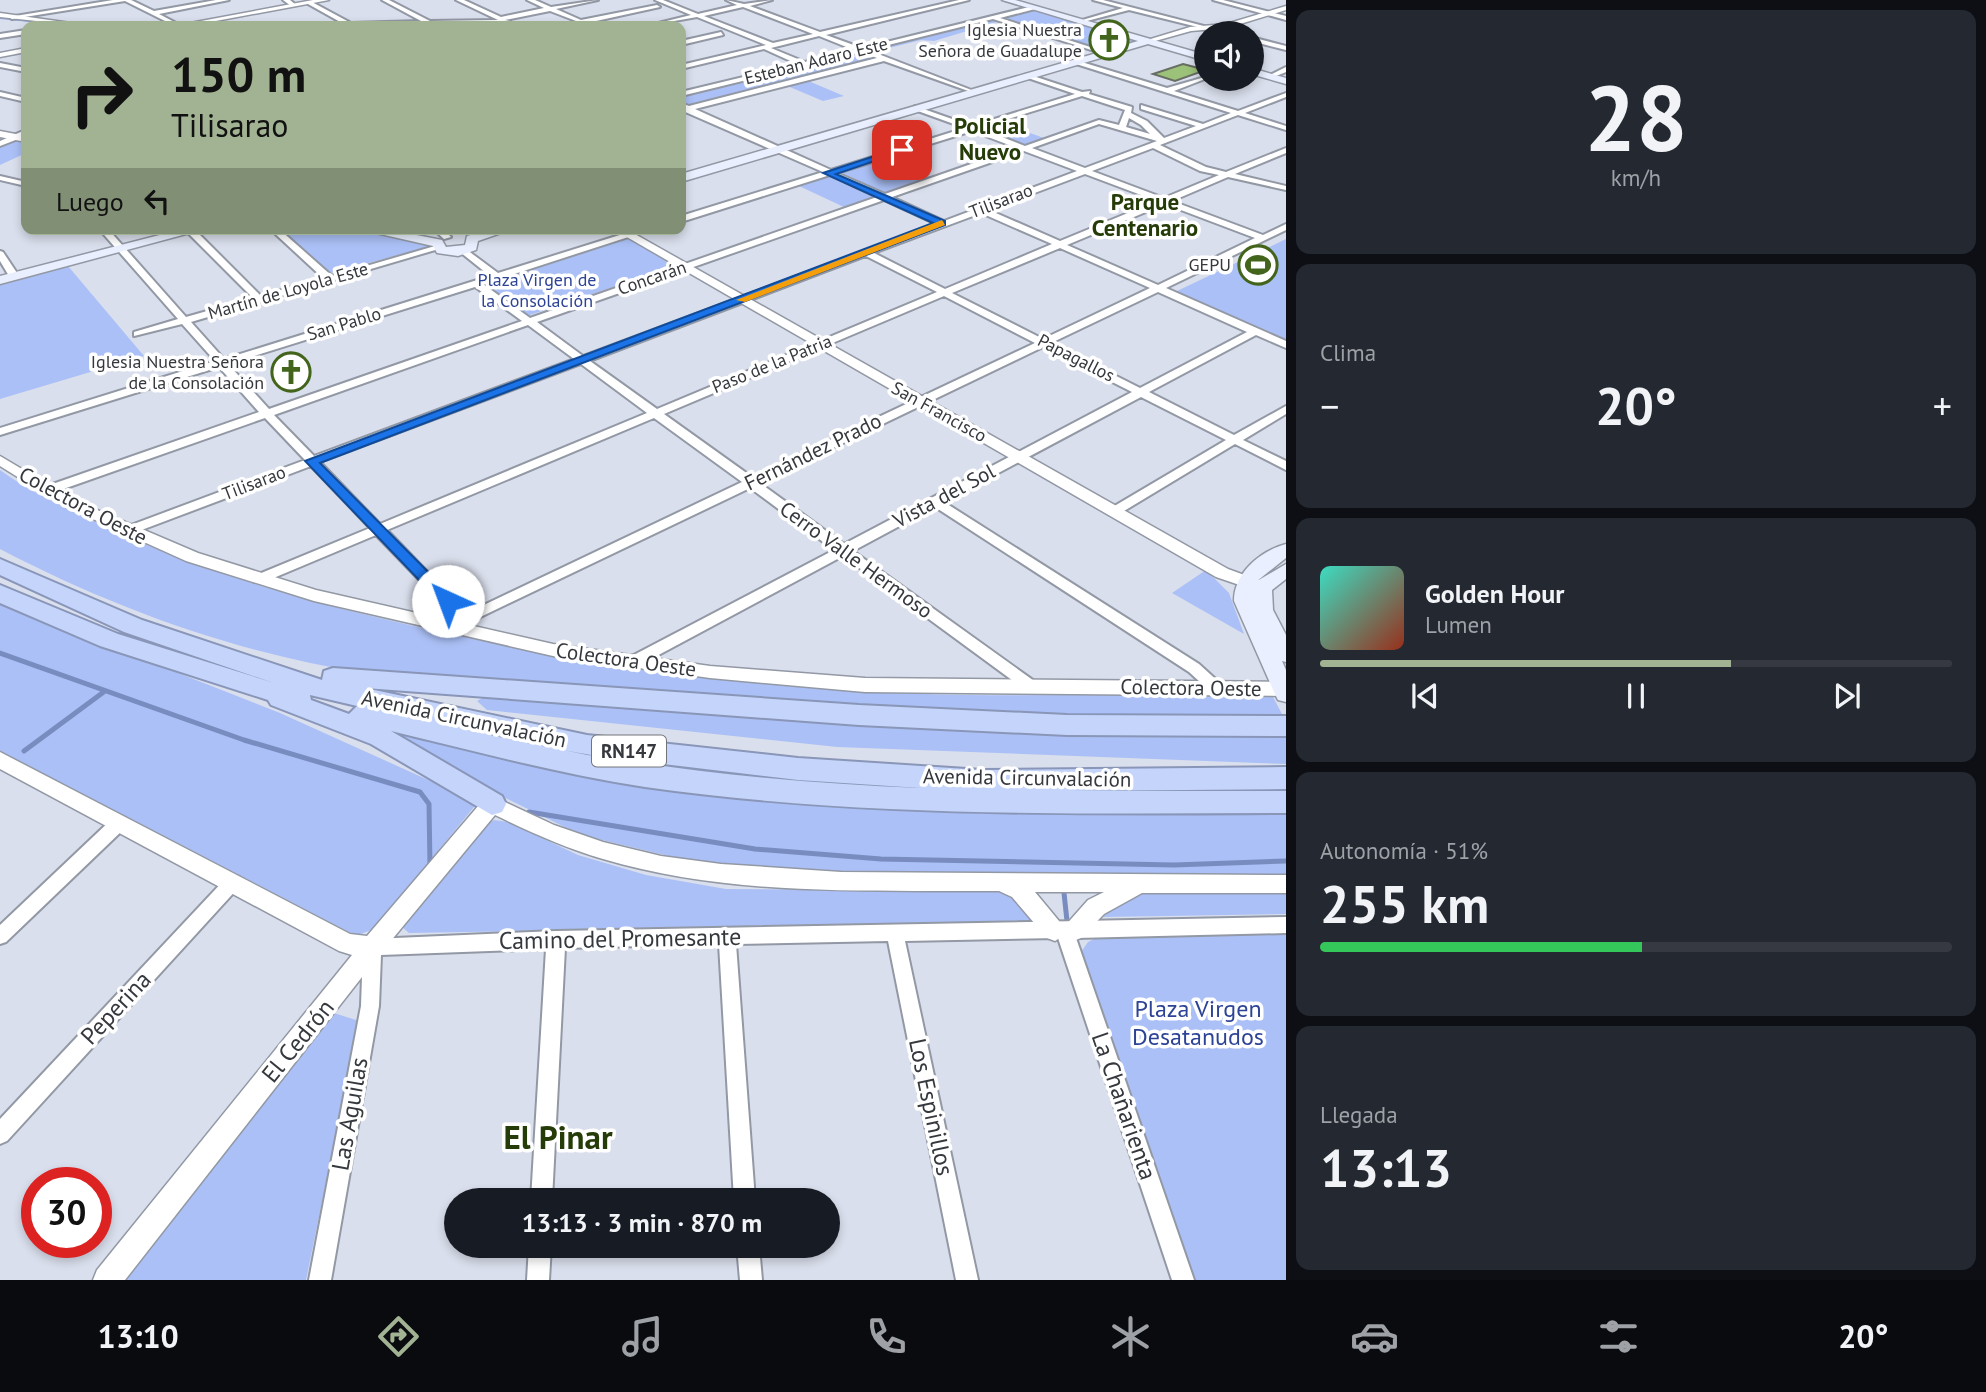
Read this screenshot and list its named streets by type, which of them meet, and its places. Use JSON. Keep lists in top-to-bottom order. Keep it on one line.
{"streets":{"highway":["Avenida Circunvalación","RN147"],"street":["Esteban Adaro Este","Tilisarao","Concarán","Martín de Loyola Este","San Pablo","Papagallos","Paso de la Patria","San Francisco","Fernández Prado","Vista del Sol","Colectora Oeste","Cerro Valle Hermoso","Camino del Promesante","Peperina","El Cedrón","La Chañarienta","Los Espinillos","Las Aguilas"]},"crossings":[["Tilisarao","Papagallos"],["Tilisarao","San Francisco"],["Tilisarao","Colectora Oeste"],["Tilisarao","Cerro Valle Hermoso"],["Concarán","San Francisco"],["Concarán","Colectora Oeste"],["Concarán","Cerro Valle Hermoso"],["San Pablo","Cerro Valle Hermoso"],["Papagallos","Paso de la Patria"],["Papagallos","Fernández Prado"],["Papagallos","Vista del Sol"],["Paso de la Patria","San Francisco"],["Paso de la Patria","Colectora Oeste"],["Paso de la Patria","Cerro Valle Hermoso"],["San Francisco","Fernández Prado"],["San Francisco","Vista del Sol"],["Fernández Prado","Colectora Oeste"],["Fernández Prado","Cerro Valle Hermoso"],["Vista del Sol","Colectora Oeste"],["Vista del Sol","Cerro Valle Hermoso"],["Colectora Oeste","Cerro Valle Hermoso"],["Camino del Promesante","Peperina"],["Camino del Promesante","El Cedrón"],["Camino del Promesante","La Chañarienta"],["Camino del Promesante","Los Espinillos"],["Camino del Promesante","Las Aguilas"],["El Cedrón","Las Aguilas"]],"districts":["Policial Nuevo","Parque Centenario","El Pinar"],"parks":["Plaza Virgen de la Consolación","Plaza Virgen Desatanudos"],"places":{"church":["Iglesia Nuestra Señora de Guadalupe","Iglesia Nuestra Señora de la Consolación"],"sports":["GEPU"]},"page":{"tile":[["28","km/h"],"Clima",["Autonomía · 51%","255 km"],["Llegada","13:13"]],"turn":["150 m","Tilisarao"],"then":"Luego","heat":["−","20°","+"],"song":["Golden Hour","Lumen"],"limit":"30","trip":"13:13 · 3 min · 870 m","tabs":["13:10","20°"]}}
